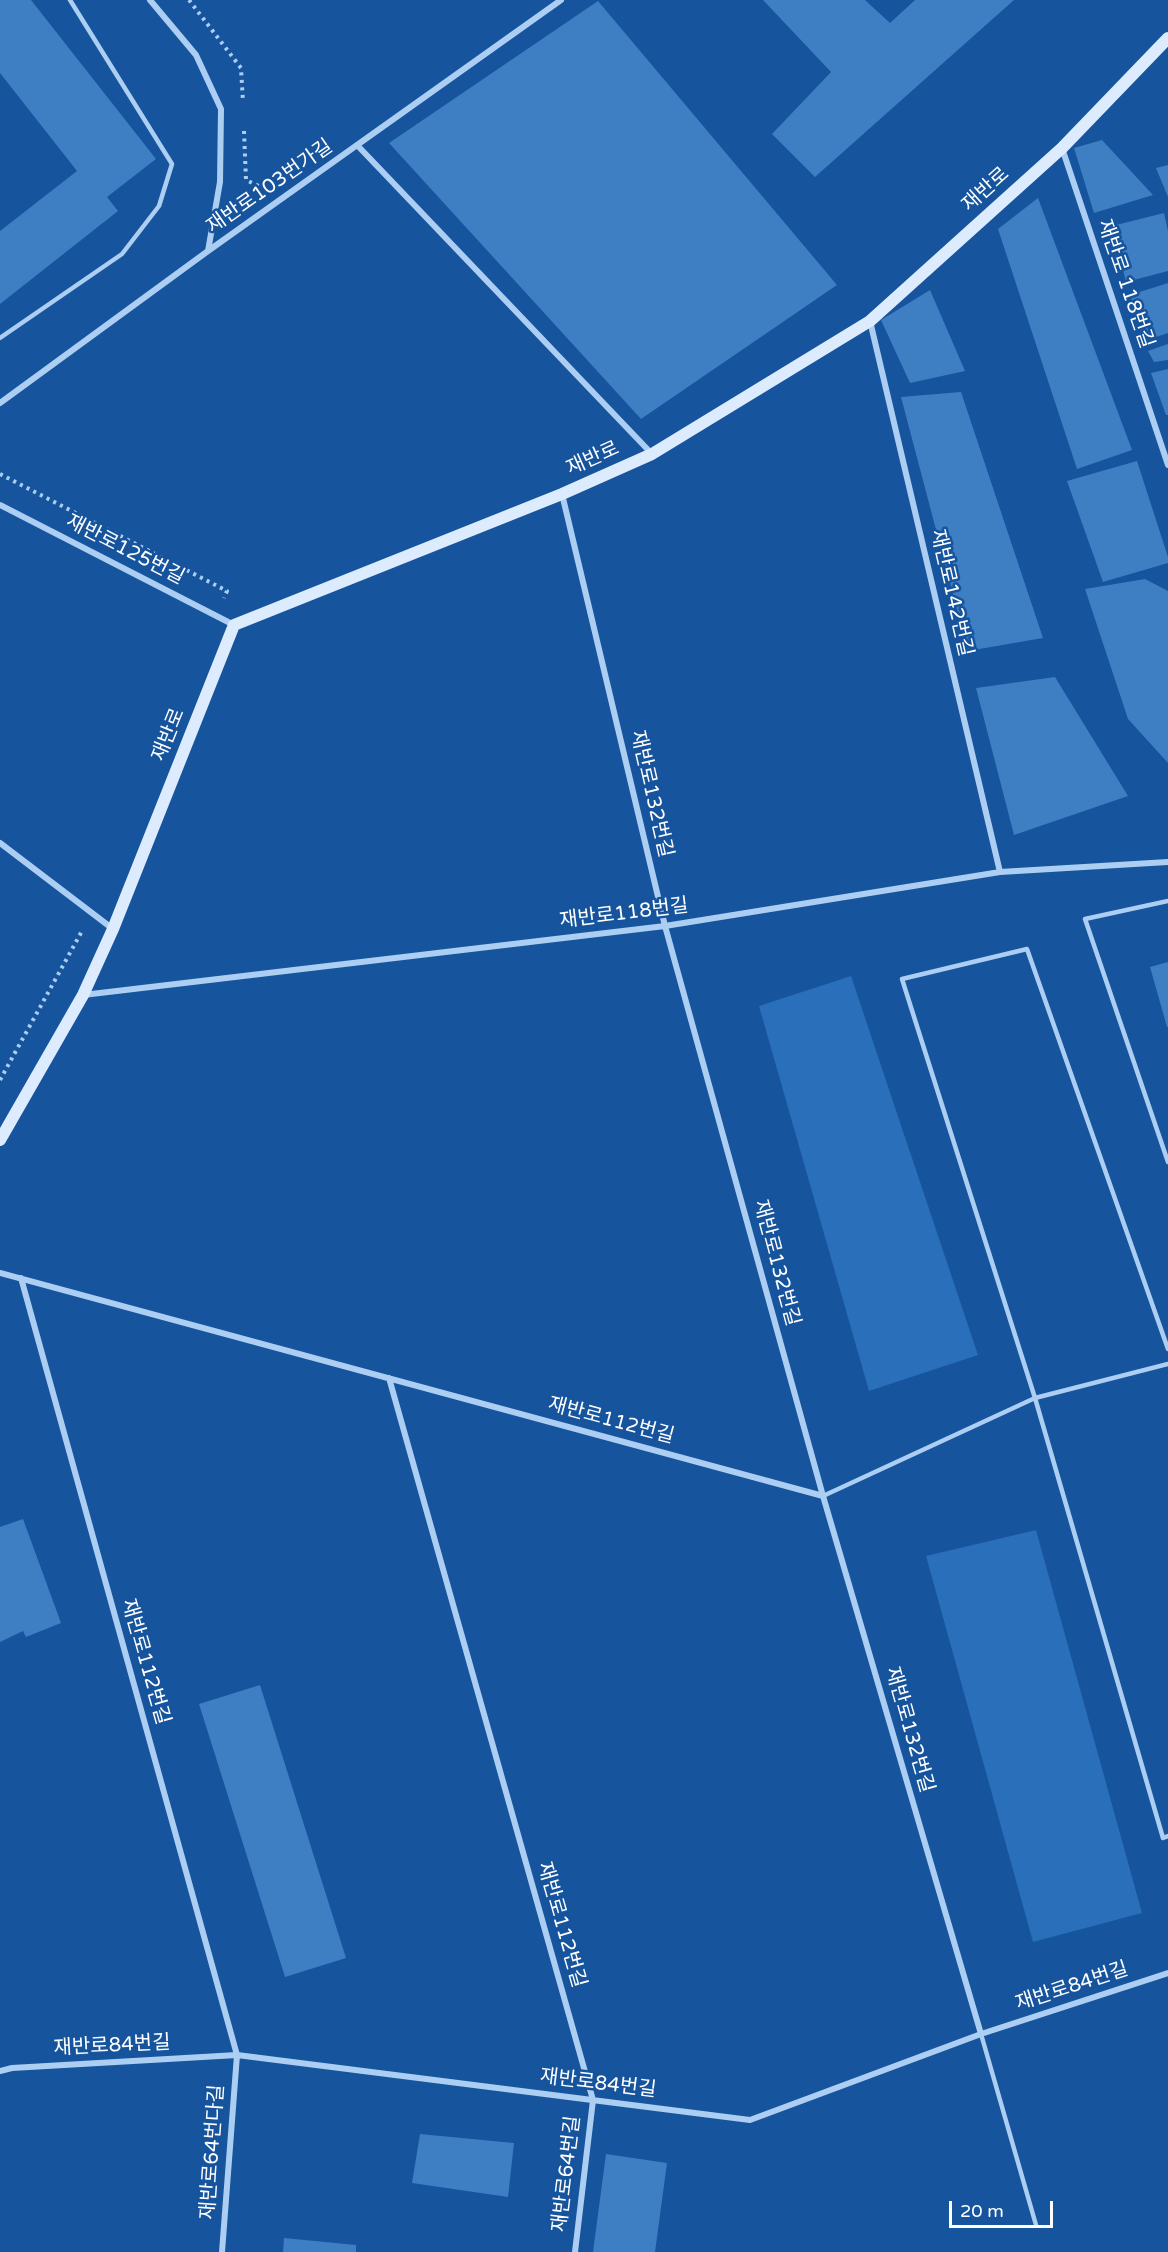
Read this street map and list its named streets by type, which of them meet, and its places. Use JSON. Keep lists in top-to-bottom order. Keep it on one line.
{"streets":{"main road":["재반로"],"street":["재반로103번가길","재반로 118번길","재반로125번길","재반로142번길","재반로132번길","재반로118번길","재반로112번길","재반로84번길","재반로64번다길","재반로64번길"]},"crossings":[["재반로","재반로 118번길"],["재반로","재반로125번길"],["재반로","재반로142번길"],["재반로","재반로132번길"],["재반로","재반로118번길"],["재반로142번길","재반로118번길"],["재반로132번길","재반로118번길"],["재반로132번길","재반로112번길"],["재반로132번길","재반로84번길"],["재반로112번길","재반로84번길"],["재반로112번길","재반로64번다길"],["재반로112번길","재반로64번길"],["재반로84번길","재반로64번다길"],["재반로84번길","재반로64번길"]],"scale_bar":"20 m"}
